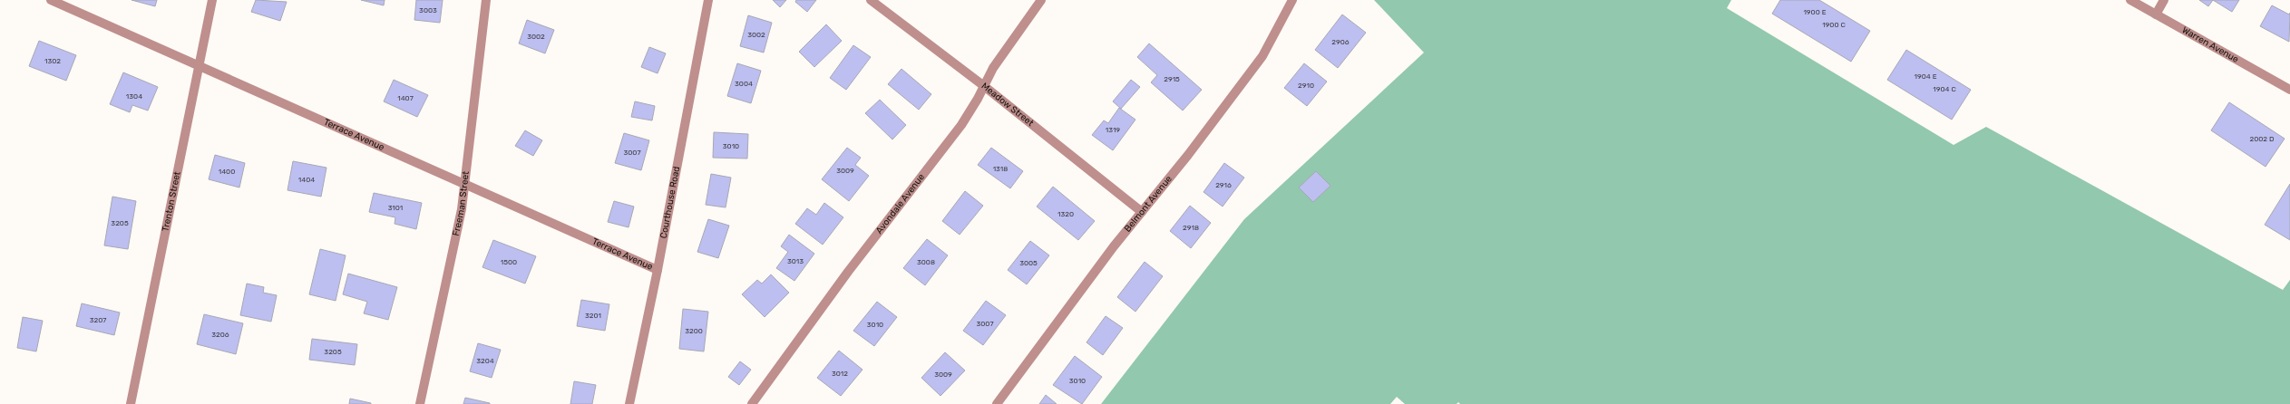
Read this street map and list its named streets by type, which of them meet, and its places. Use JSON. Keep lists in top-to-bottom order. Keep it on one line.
{"streets":{"street":["Warren Avenue","Meadow Street","Terrace Avenue","Trenton Street","Courthouse Road","Freeman Street","Avondale Avenue","Belmont Avenue"]},"crossings":[["Meadow Street","Avondale Avenue"],["Meadow Street","Belmont Avenue"],["Terrace Avenue","Trenton Street"],["Terrace Avenue","Courthouse Road"],["Terrace Avenue","Freeman Street"]],"house_numbers":["3003","1900 E","1900 C","3002","3002","2906","1302","1904 E","2915","3004","2910","1904 C","1304","1407","1319","2002 D","3010","3007","1318","3009","1400","1404","2916","3101","1320","3205","2918","3013","1500","3008","3005","3201","3207","3007","3010","3200","3206","3205","3204","3012","3009","3010"]}
